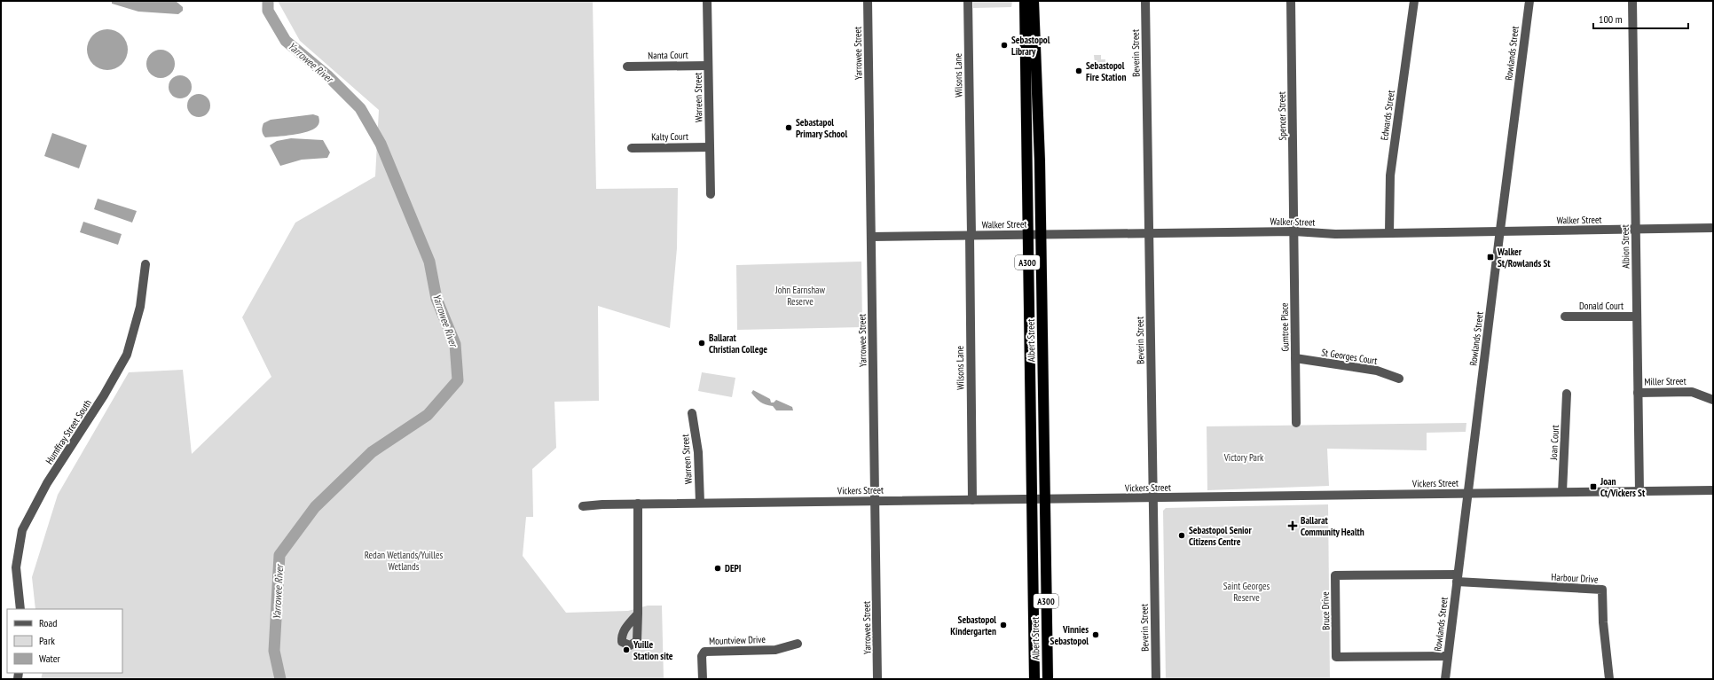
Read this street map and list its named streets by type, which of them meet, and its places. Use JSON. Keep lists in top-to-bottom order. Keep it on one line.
{"streets":{"highway":["A300","Albert Street"],"street":["Yarrowee Street","Beverin Street","Rowlands Street","Nanta Court","Wilsons Lane","Warreen Street","Edwards Street","Spencer Street","Kalty Court","Walker Street","Albion Street","Donald Court","Gumtree Place","St Georges Court","Miller Street","Humffray Street South","Joan Court","Vickers Street","Harbour Drive","Bruce Drive","Mountview Drive"]},"crossings":[["Yarrowee Street","Walker Street"],["Yarrowee Street","Vickers Street"],["Beverin Street","Walker Street"],["Beverin Street","Vickers Street"],["Rowlands Street","Walker Street"],["Rowlands Street","Vickers Street"],["Rowlands Street","Harbour Drive"],["Rowlands Street","Bruce Drive"],["Nanta Court","Warreen Street"],["Wilsons Lane","Walker Street"],["Wilsons Lane","Vickers Street"],["Warreen Street","Kalty Court"],["Warreen Street","Vickers Street"],["Edwards Street","Walker Street"],["Spencer Street","Walker Street"],["Spencer Street","Gumtree Place"],["Walker Street","Albion Street"],["Walker Street","Gumtree Place"],["Walker Street","Albert Street"],["Albion Street","Donald Court"],["Albion Street","Miller Street"],["Albion Street","Vickers Street"],["Gumtree Place","St Georges Court"],["Albert Street","Vickers Street"],["Joan Court","Vickers Street"],["Harbour Drive","Bruce Drive"]],"water":["Yarrowee River"],"parks":["John Earnshaw Reserve","Victory Park","Redan Wetlands/Yuilles Wetlands","Saint Georges Reserve"],"places":{"other":["Sebastopol Library","Sebastopol Fire Station","Sebastapol Primary School","Ballarat Christian College","Sebastopol Senior Citizens Centre","DEPI","Sebastopol Kindergarten","Vinnies Sebastopol","Yuille Station site"],"transit":["Walker St/Rowlands St","Joan Ct/Vickers St"],"health":["Ballarat Community Health"]},"legend":["Road","Park","Water"],"scale_bar":"100 m"}
